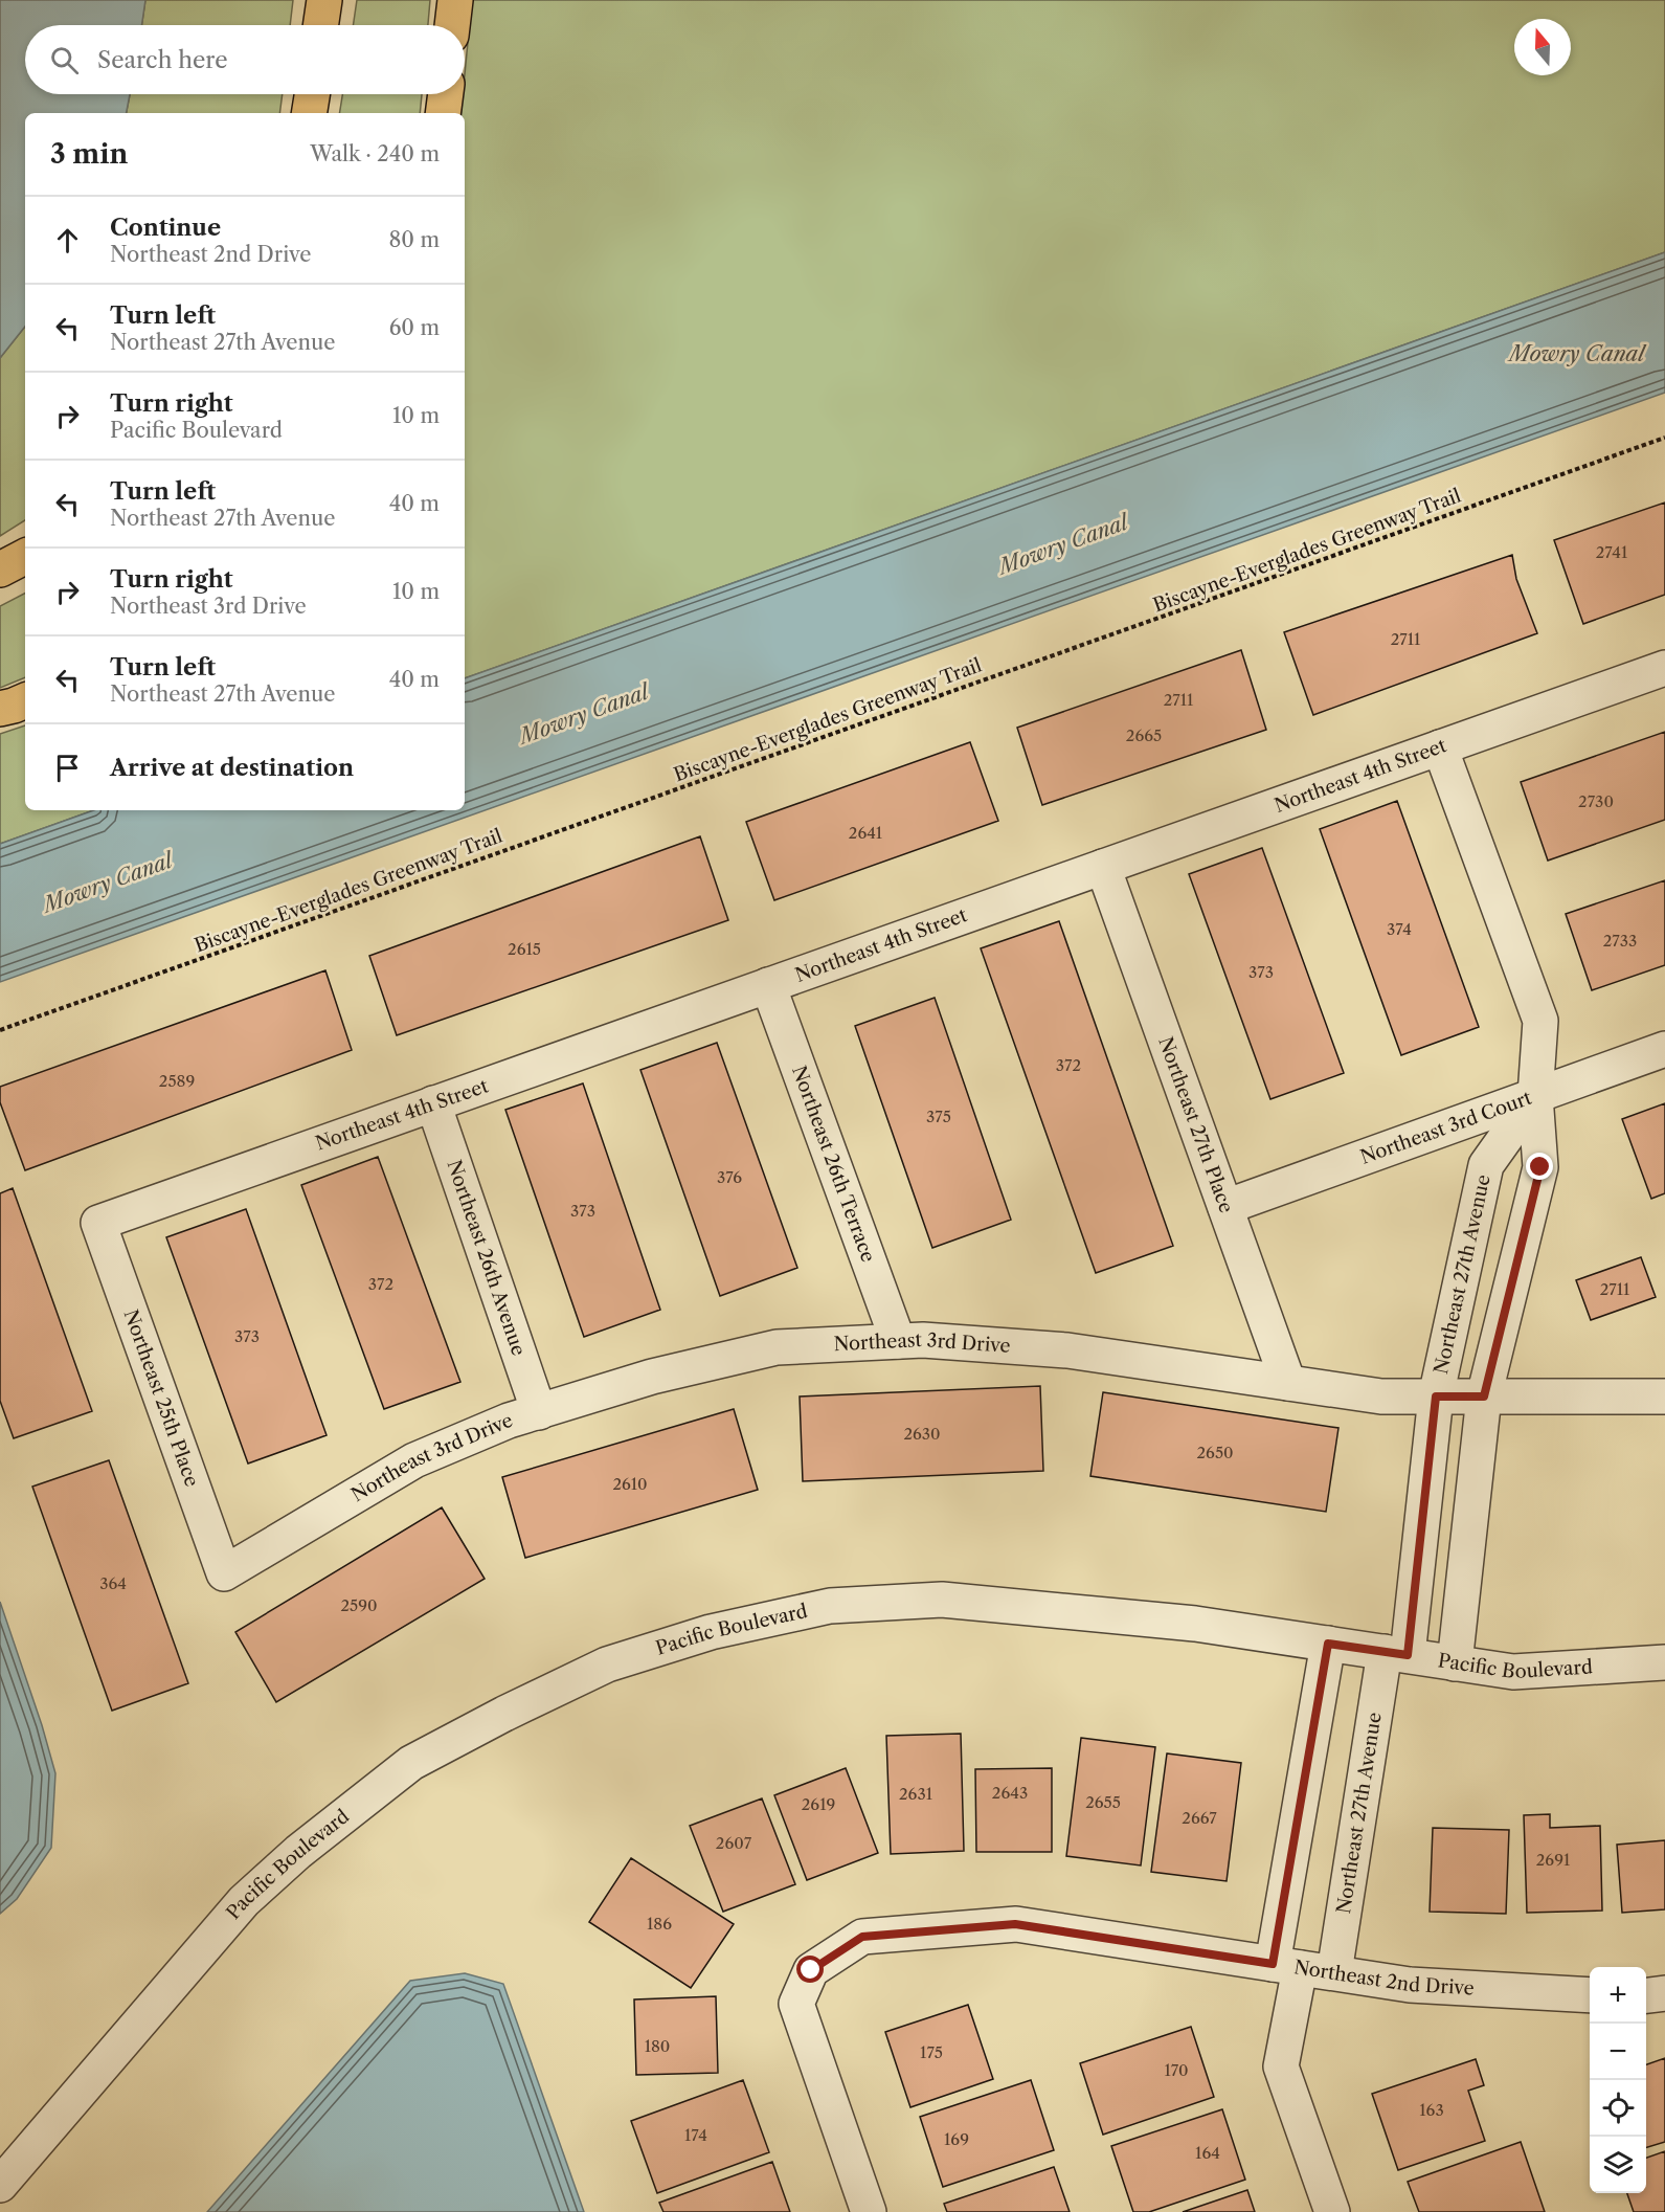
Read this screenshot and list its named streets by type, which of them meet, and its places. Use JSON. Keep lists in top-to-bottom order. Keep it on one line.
{"streets":{"street":["Northeast 4th Street","Northeast 27th Place","Northeast 3rd Court","Northeast 26th Terrace","Northeast 26th Avenue","Northeast 27th Avenue","Northeast 3rd Drive","Northeast 25th Place","Pacific Boulevard","Northeast 2nd Drive"],"path":["Biscayne-Everglades Greenway Trail"]},"crossings":[["Northeast 4th Street","Northeast 27th Place"],["Northeast 4th Street","Northeast 26th Terrace"],["Northeast 4th Street","Northeast 26th Avenue"],["Northeast 4th Street","Northeast 25th Place"],["Northeast 27th Place","Northeast 3rd Court"],["Northeast 27th Place","Northeast 3rd Drive"],["Northeast 3rd Court","Northeast 27th Avenue"],["Northeast 26th Terrace","Northeast 3rd Drive"],["Northeast 26th Avenue","Northeast 3rd Drive"],["Northeast 27th Avenue","Northeast 3rd Drive"],["Northeast 27th Avenue","Pacific Boulevard"],["Northeast 27th Avenue","Northeast 2nd Drive"],["Northeast 3rd Drive","Northeast 25th Place"]],"water":["Mowry Canal"],"house_numbers":["2741","2711","2711","2665","2730","2641","374","2733","2615","373","372","2589","375","376","373","372","2711","373","2630","2650","2610","364","2590","2643","2631","2655","2619","2667","2607","2691","186","180","175","170","163","174","169","164"],"north":"top","page":{"search":"Search here","heading":["3 min","Walk · 240 m"],"list":[["Continue","Northeast 2nd Drive","80 m"],["Turn left","Northeast 27th Avenue","60 m"],["Turn right","Pacific Boulevard","10 m"],["Turn left","Northeast 27th Avenue","40 m"],["Turn right","Northeast 3rd Drive","10 m"],["Turn left","Northeast 27th Avenue","40 m"],"Arrive at destination"],"map_buttons":["+","−"]}}
